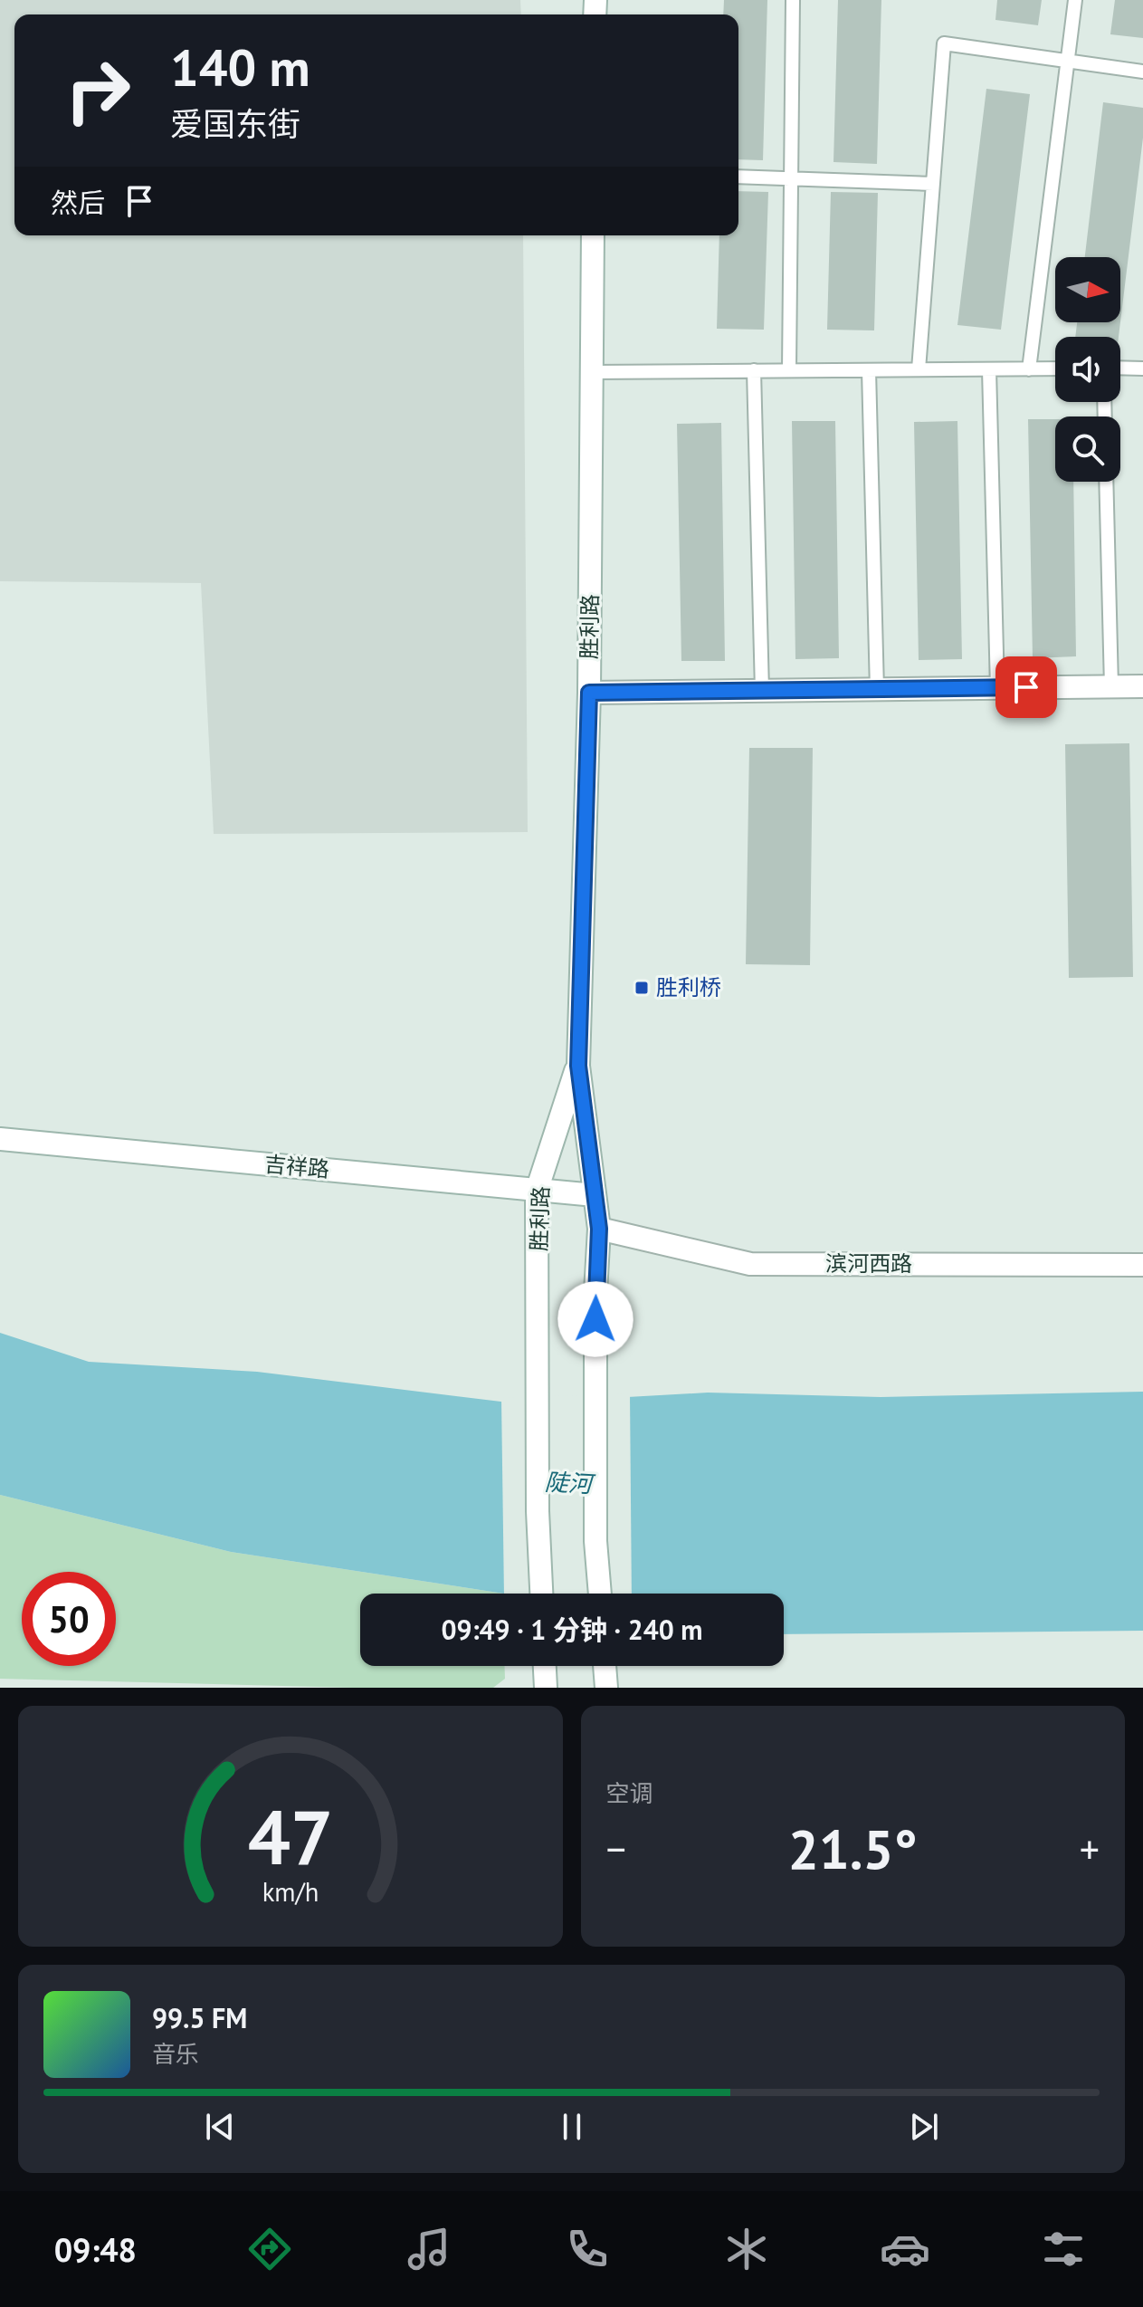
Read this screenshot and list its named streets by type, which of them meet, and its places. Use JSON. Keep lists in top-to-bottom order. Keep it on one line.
{"streets":{"main road":["胜利路","吉祥路","滨河西路"]},"crossings":[["胜利路","吉祥路"],["胜利路","滨河西路"]],"water":["陡河"],"places":{"transit":["胜利桥"]},"north":"right","page":{"turn":["140 m","爱国东街"],"then":"然后","limit":"50","trip":"09:49 · 1 分钟 · 240 m","tile":"空调","heat":["−","21.5°","+"],"song":["99.5 FM","音乐"],"tabs":"09:48","gauge":["47","km/h"]}}
